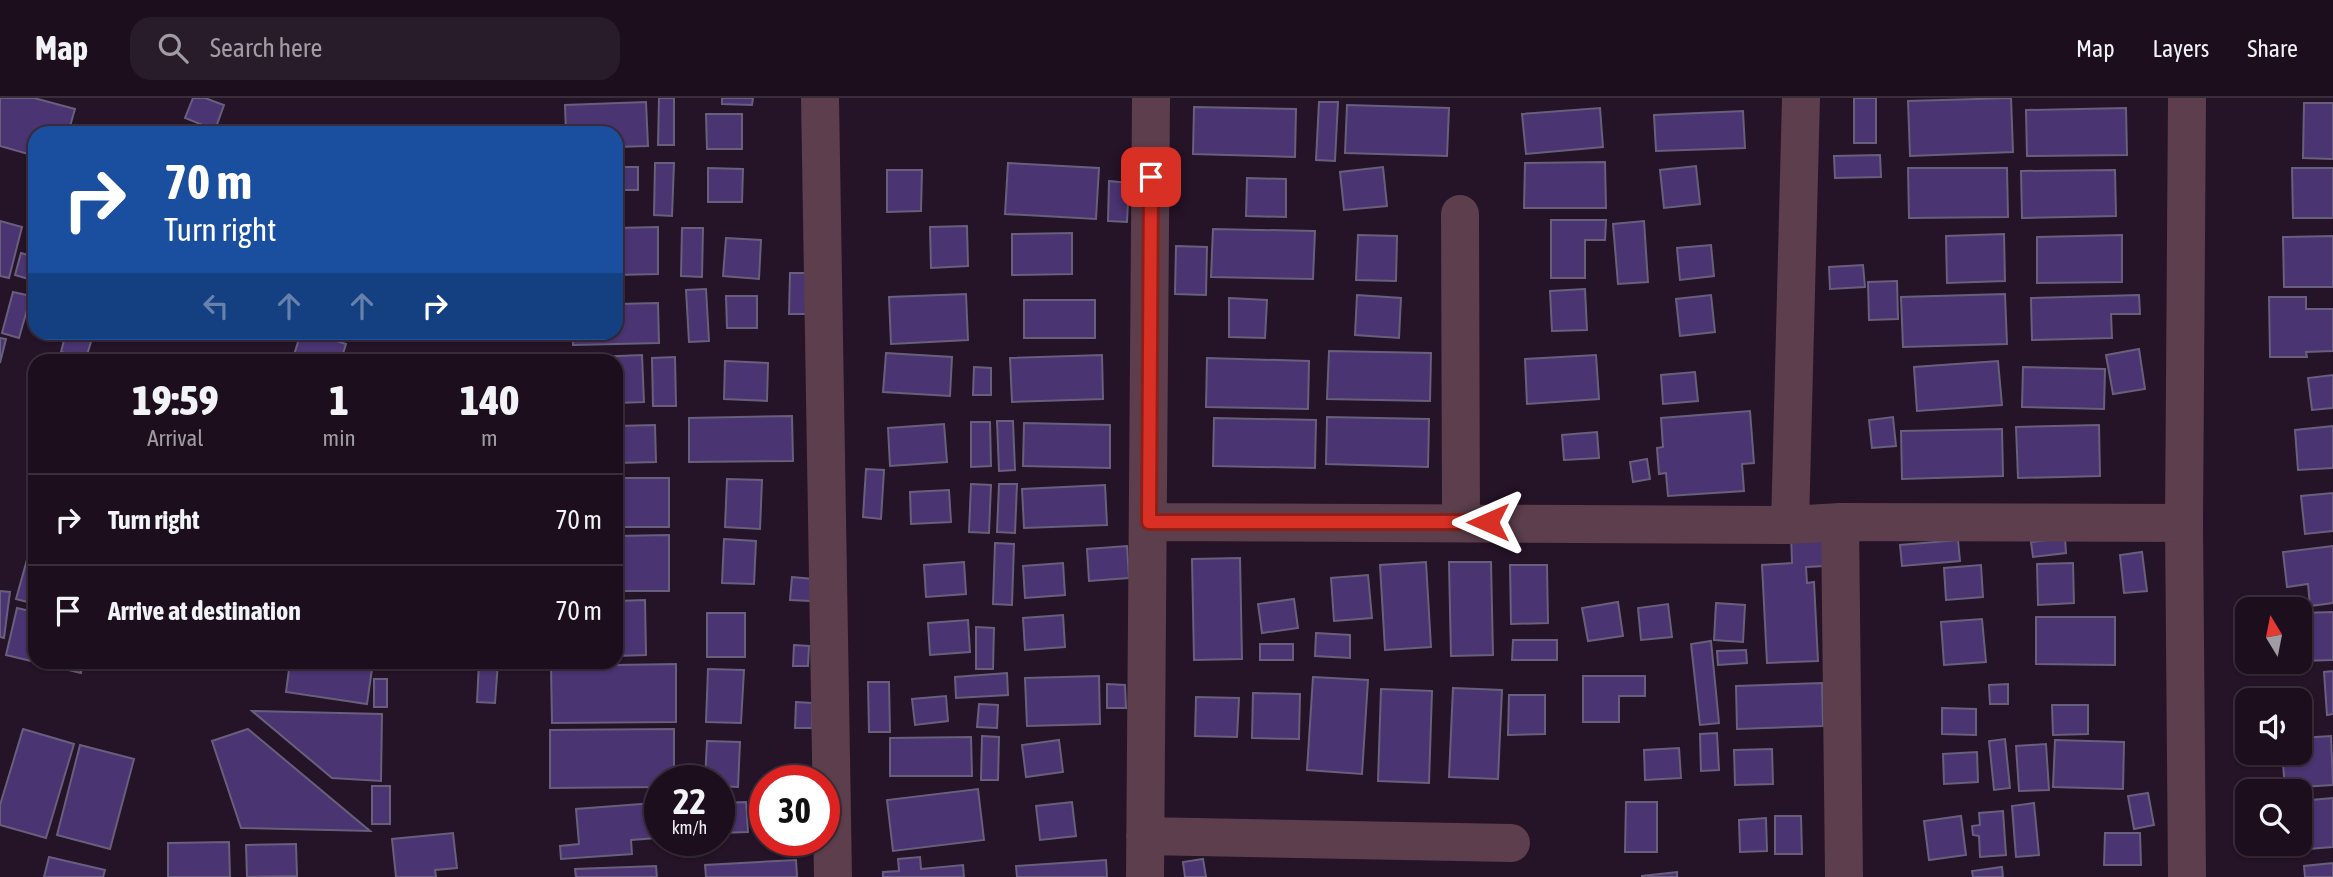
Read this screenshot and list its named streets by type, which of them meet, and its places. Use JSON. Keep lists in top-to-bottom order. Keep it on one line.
{"north":"top","page":{"header":"Map","search":"Search here","nav":["Map","Layers","Share"],"turn":["70 m","Turn right"],"eta":["19:59","Arrival","1","min","140","m"],"list":[{"name":"Turn right","value":"70 m"},{"name":"Arrive at destination","value":"70 m"}],"speed":"22 km/h","limit":"30"}}
